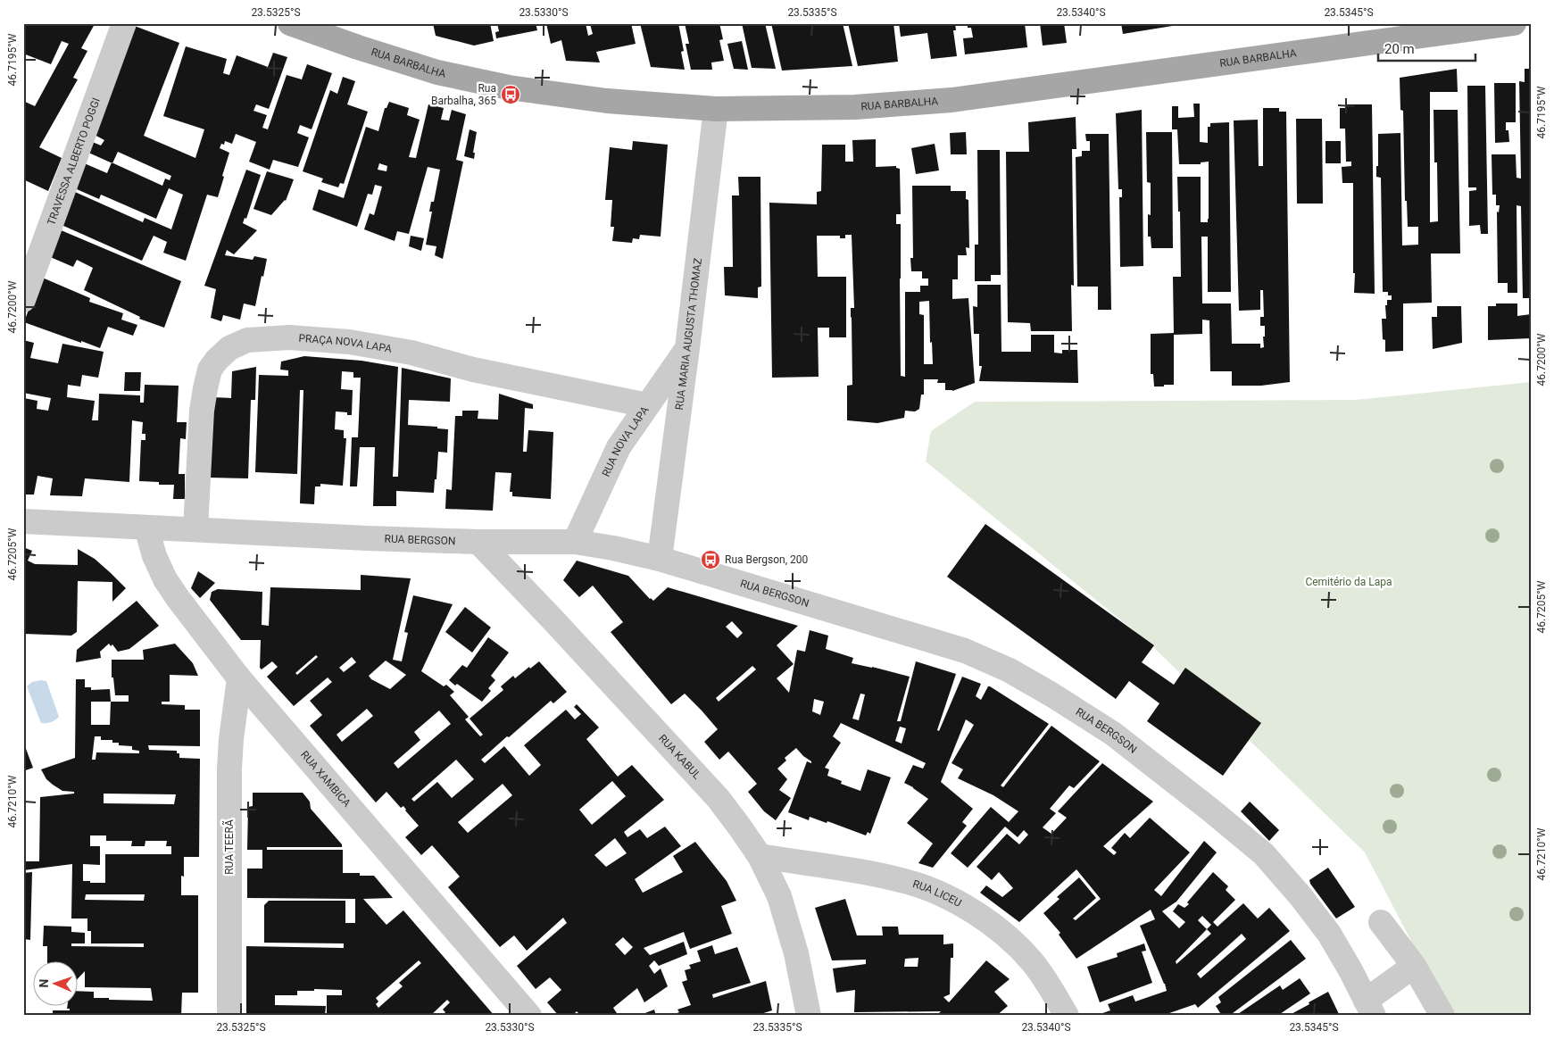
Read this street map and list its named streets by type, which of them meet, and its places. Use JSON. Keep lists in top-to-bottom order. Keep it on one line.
{"streets":{"main road":["RUA BARBALHA"],"street":["TRAVESSA ALBERTO POGGI","RUA MARIA AUGUSTA THOMAZ","PRAÇA NOVA LAPA","RUA NOVA LAPA","RUA BERGSON","RUA KABUL","RUA XAMBICA","RUA TEERÃ","RUA LICEU"]},"crossings":[["RUA BARBALHA","RUA MARIA AUGUSTA THOMAZ"],["RUA MARIA AUGUSTA THOMAZ","RUA NOVA LAPA"],["RUA MARIA AUGUSTA THOMAZ","RUA BERGSON"],["PRAÇA NOVA LAPA","RUA NOVA LAPA"],["PRAÇA NOVA LAPA","RUA BERGSON"],["RUA NOVA LAPA","RUA BERGSON"],["RUA BERGSON","RUA KABUL"],["RUA BERGSON","RUA XAMBICA"],["RUA KABUL","RUA LICEU"],["RUA XAMBICA","RUA TEERÃ"]],"parks":["Cemitério da Lapa"],"places":{"bus stop":["Rua Barbalha, 365","Rua Bergson, 200"]},"scale_bar":"20 m","north":"left","coordinates":["23.5325°S","23.5330°S","23.5335°S","23.5340°S","23.5345°S","46.7195°W","46.7200°W","46.7205°W","46.7210°W"]}
